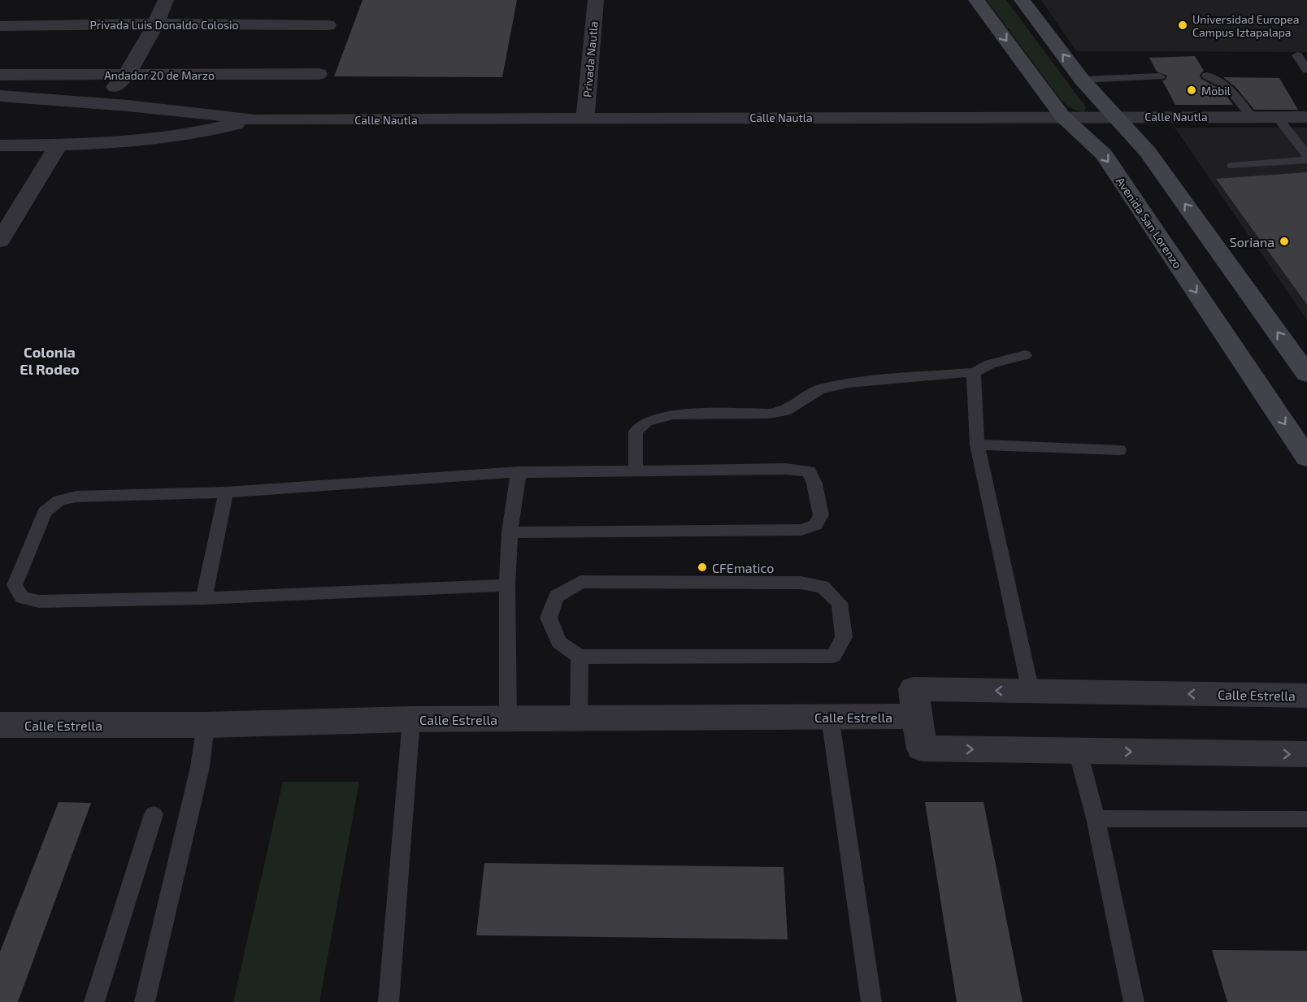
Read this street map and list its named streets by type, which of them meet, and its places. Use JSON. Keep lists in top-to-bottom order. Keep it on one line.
{"streets":{"main road":["Avenida San Lorenzo"],"street":["Privada Luis Donaldo Colosio","Privada Nautla","Andador 20 de Marzo","Calle Nautla","Calle Estrella"]},"crossings":[["Privada Nautla","Calle Nautla"],["Calle Nautla","Avenida San Lorenzo"]],"districts":["Colonia El Rodeo"],"places":["Universidad Europea Campus Iztapalapa","Mobil","Soriana","CFEmatico"]}
